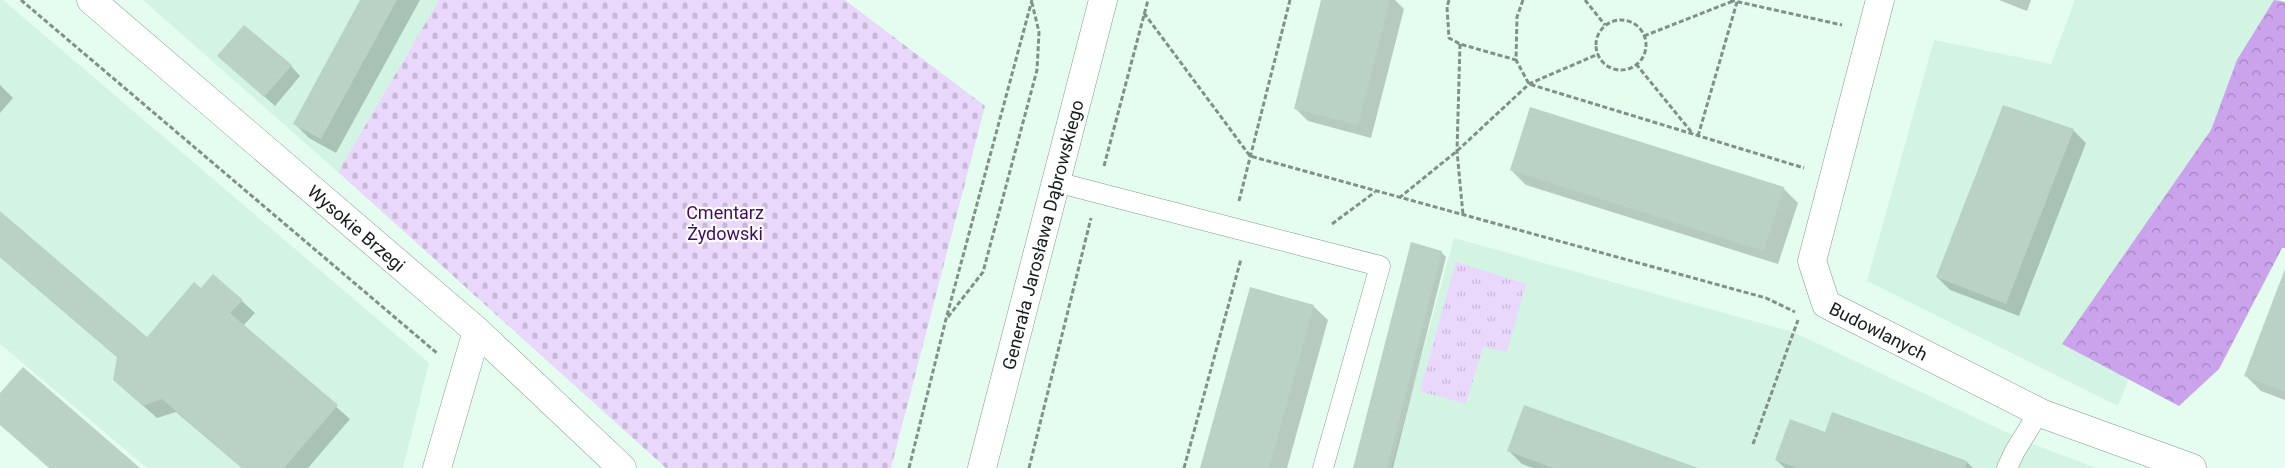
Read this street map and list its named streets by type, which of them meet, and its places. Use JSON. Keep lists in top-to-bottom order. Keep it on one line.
{"streets":{"street":["Wysokie Brzegi","Generała Jarosława Dąbrowskiego","Budowlanych"]},"parks":["Cmentarz Żydowski"]}
